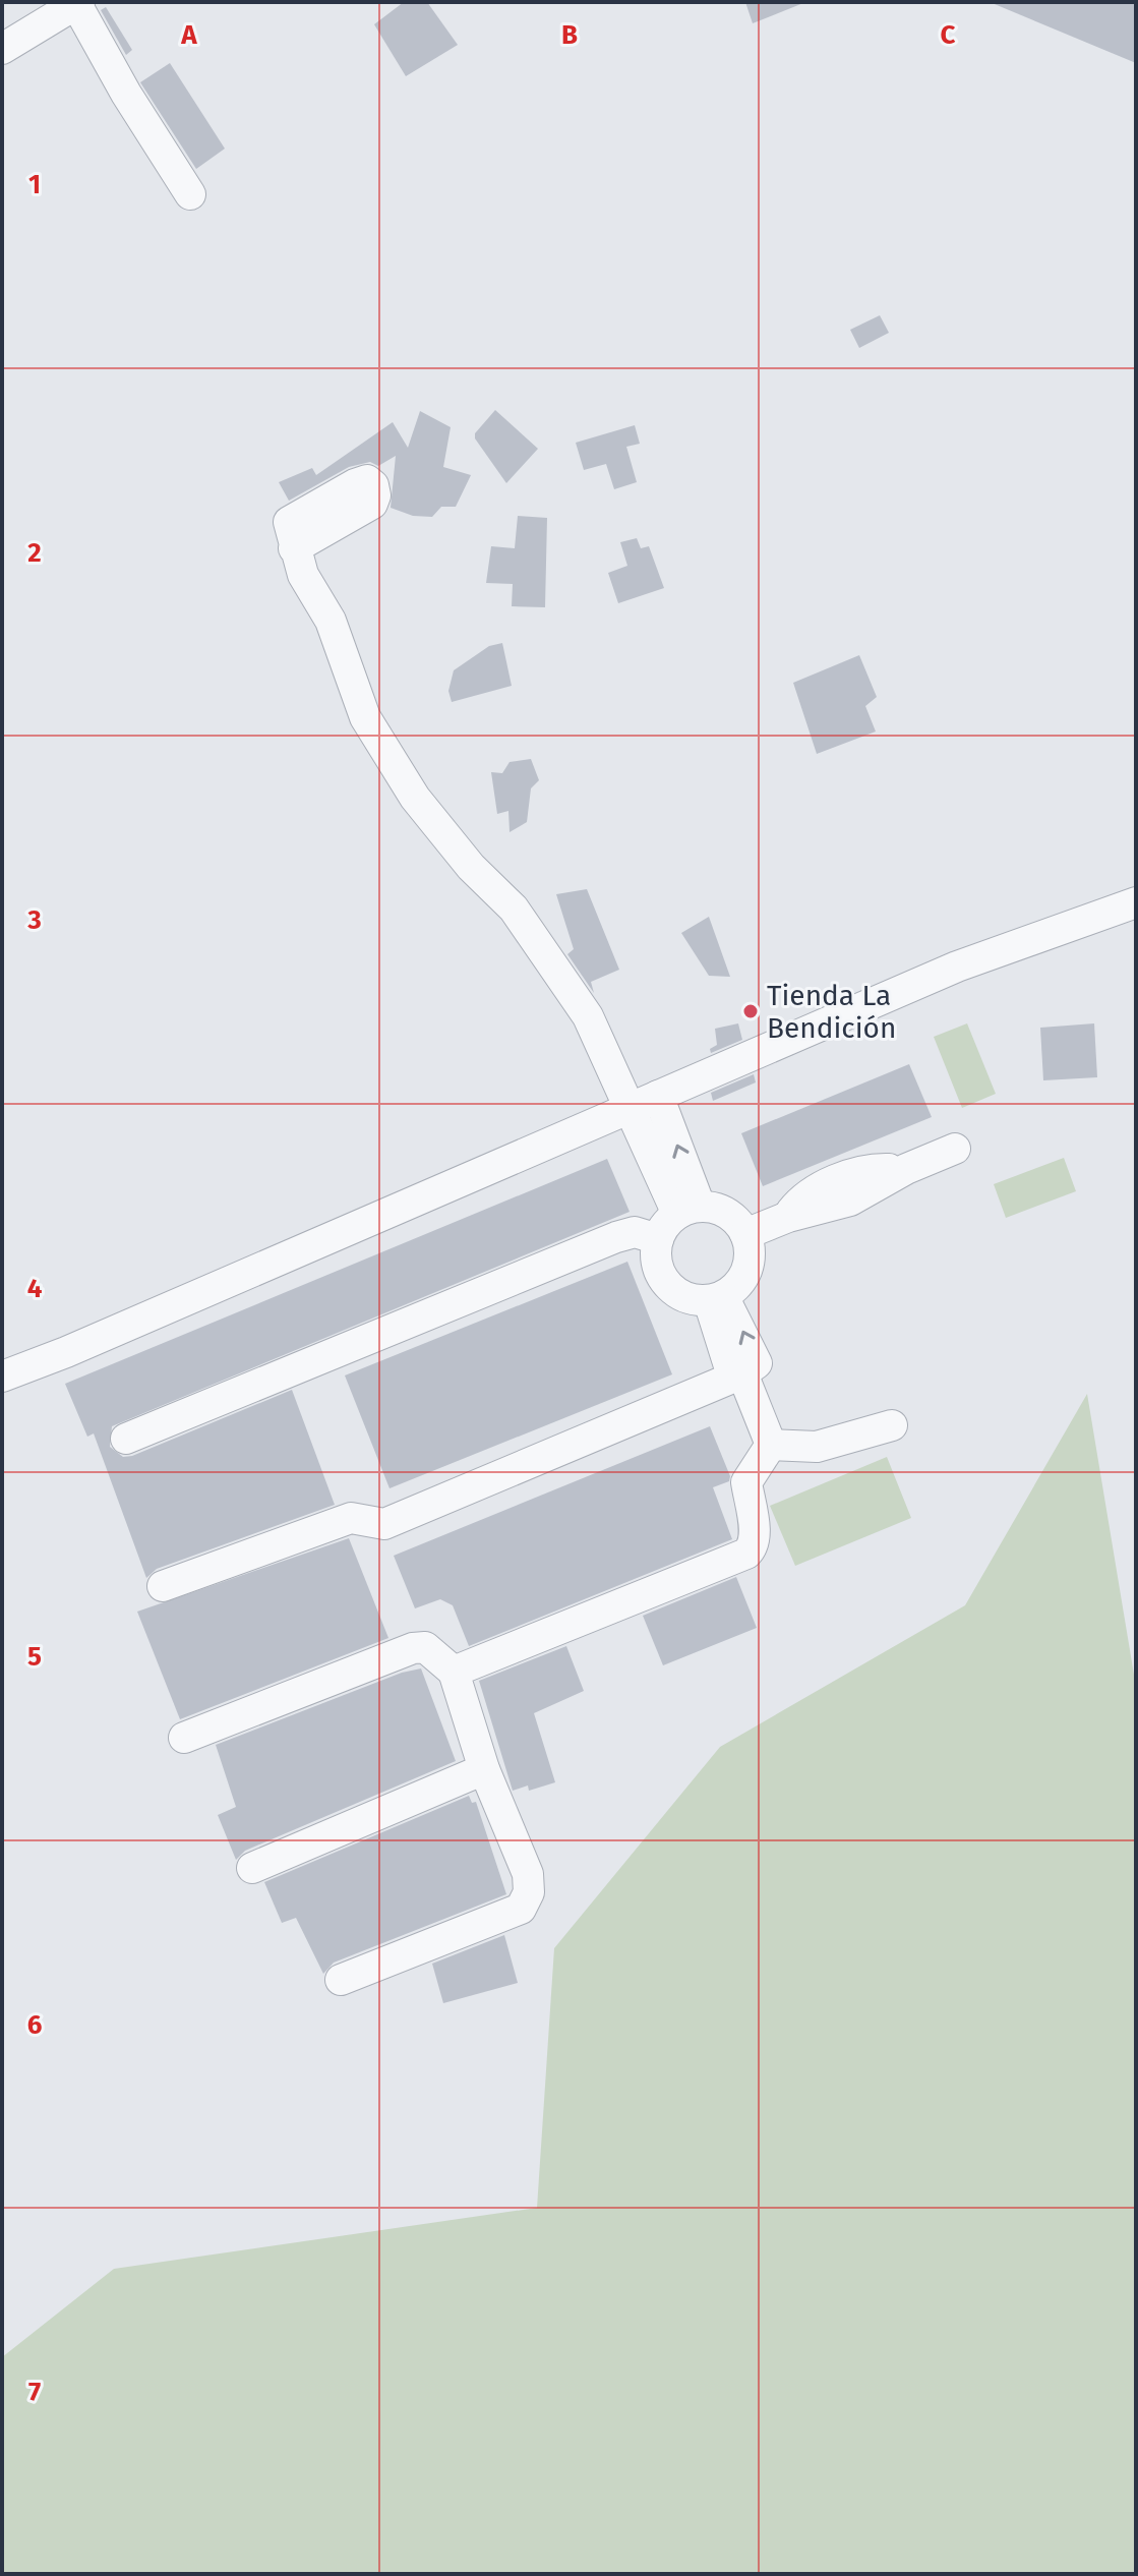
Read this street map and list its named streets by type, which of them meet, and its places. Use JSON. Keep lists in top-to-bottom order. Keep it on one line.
{"places":["Tienda La Bendición"],"grid":{"columns":["A","B","C"],"rows":["1","2","3","4","5","6","7"]}}
